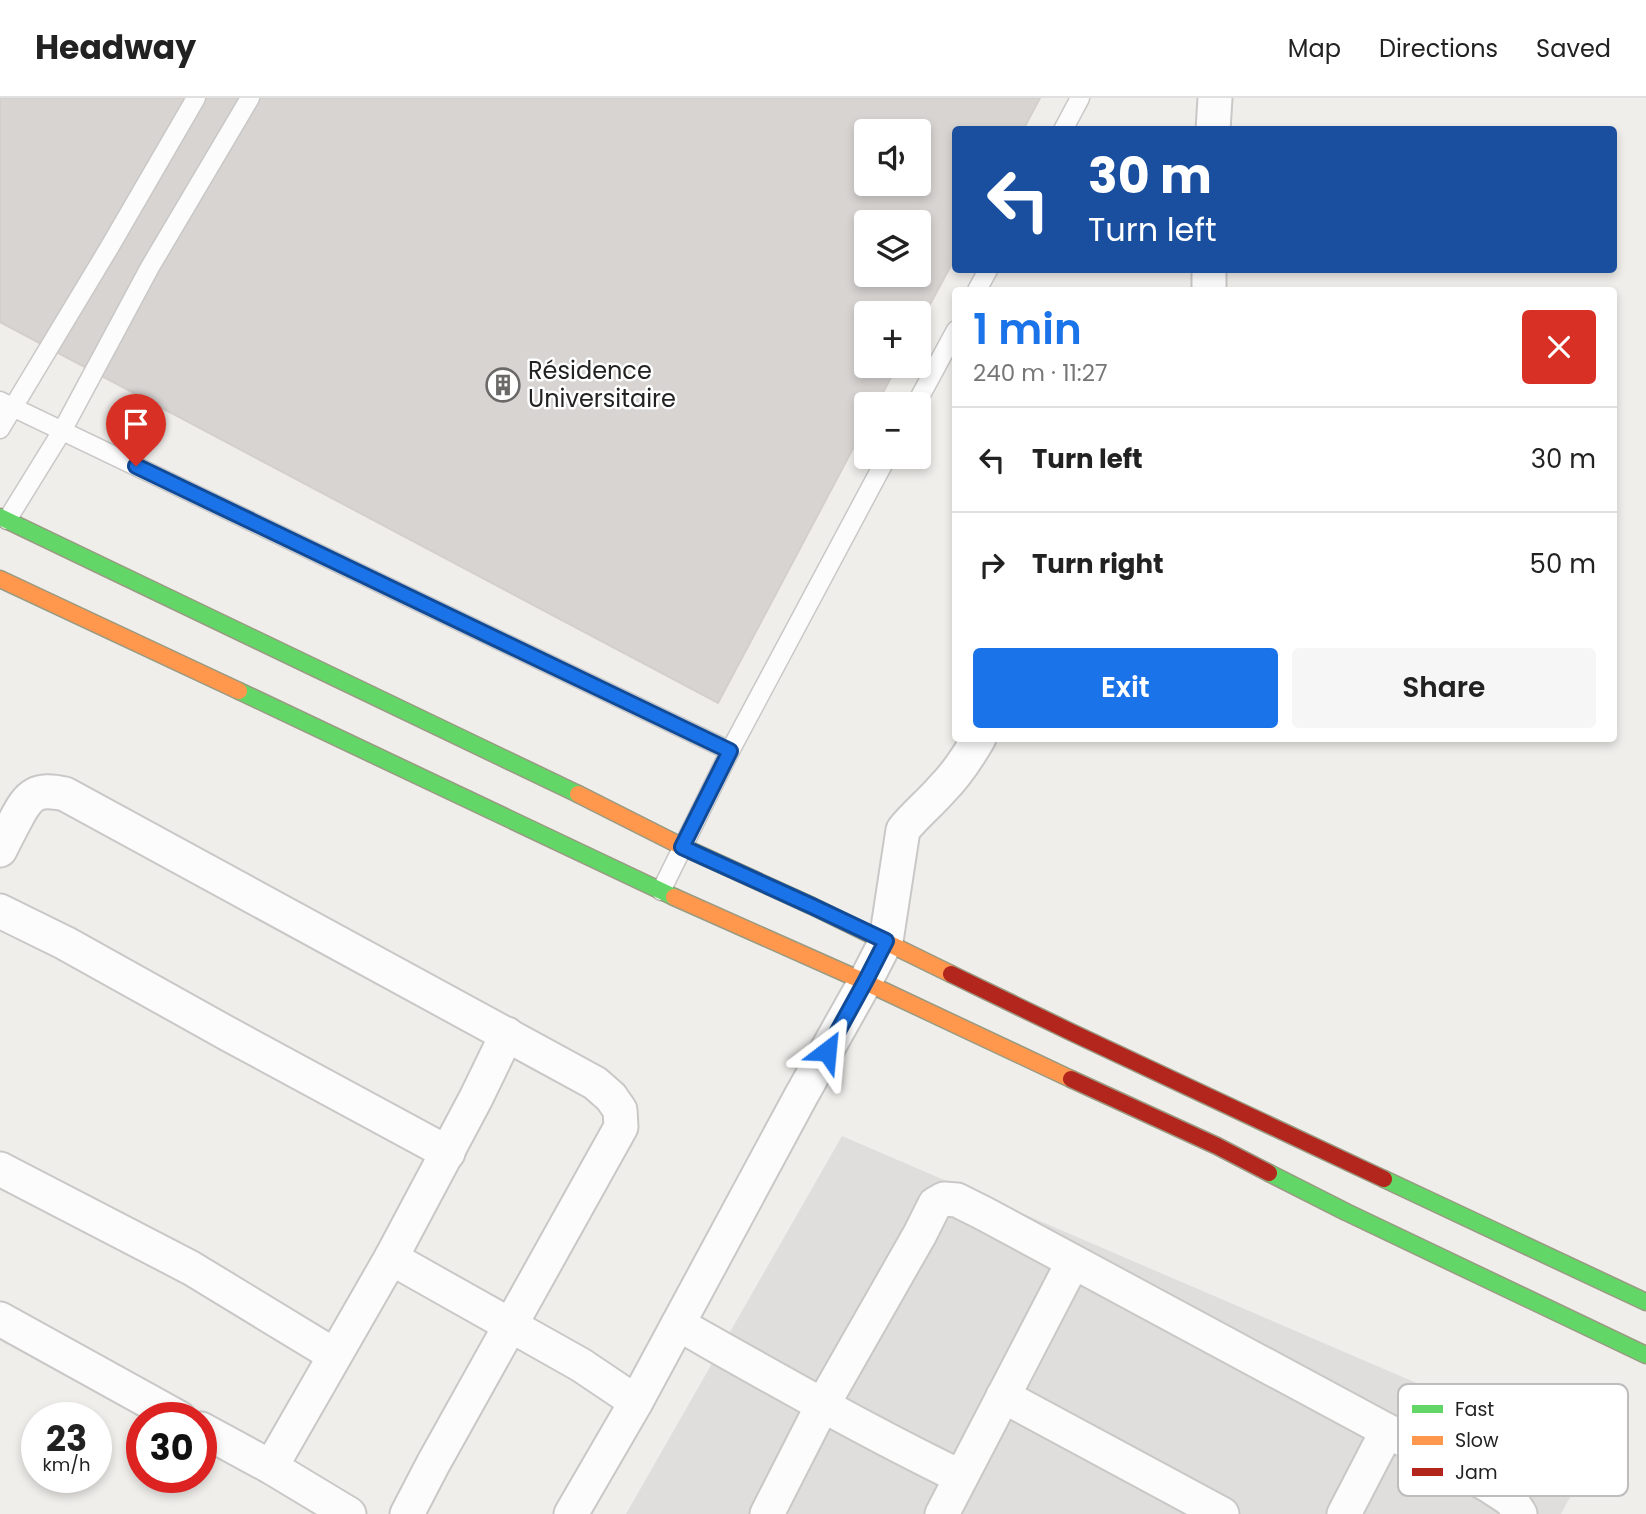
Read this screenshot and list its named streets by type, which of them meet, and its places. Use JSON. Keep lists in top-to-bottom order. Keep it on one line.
{"places":{"building":["Résidence Universitaire"]},"legend":["Fast","Slow","Jam"],"page":{"header":"Headway","nav":["Map","Directions","Saved"],"map_buttons":["+","−"],"turn":["30 m","Turn left"],"heading":["1 min","240 m · 11:27"],"list":[{"name":"Turn left","value":"30 m"},{"name":"Turn right","value":"50 m"}],"buttons":["Exit","Share"],"speed":"23 km/h","limit":"30"}}
